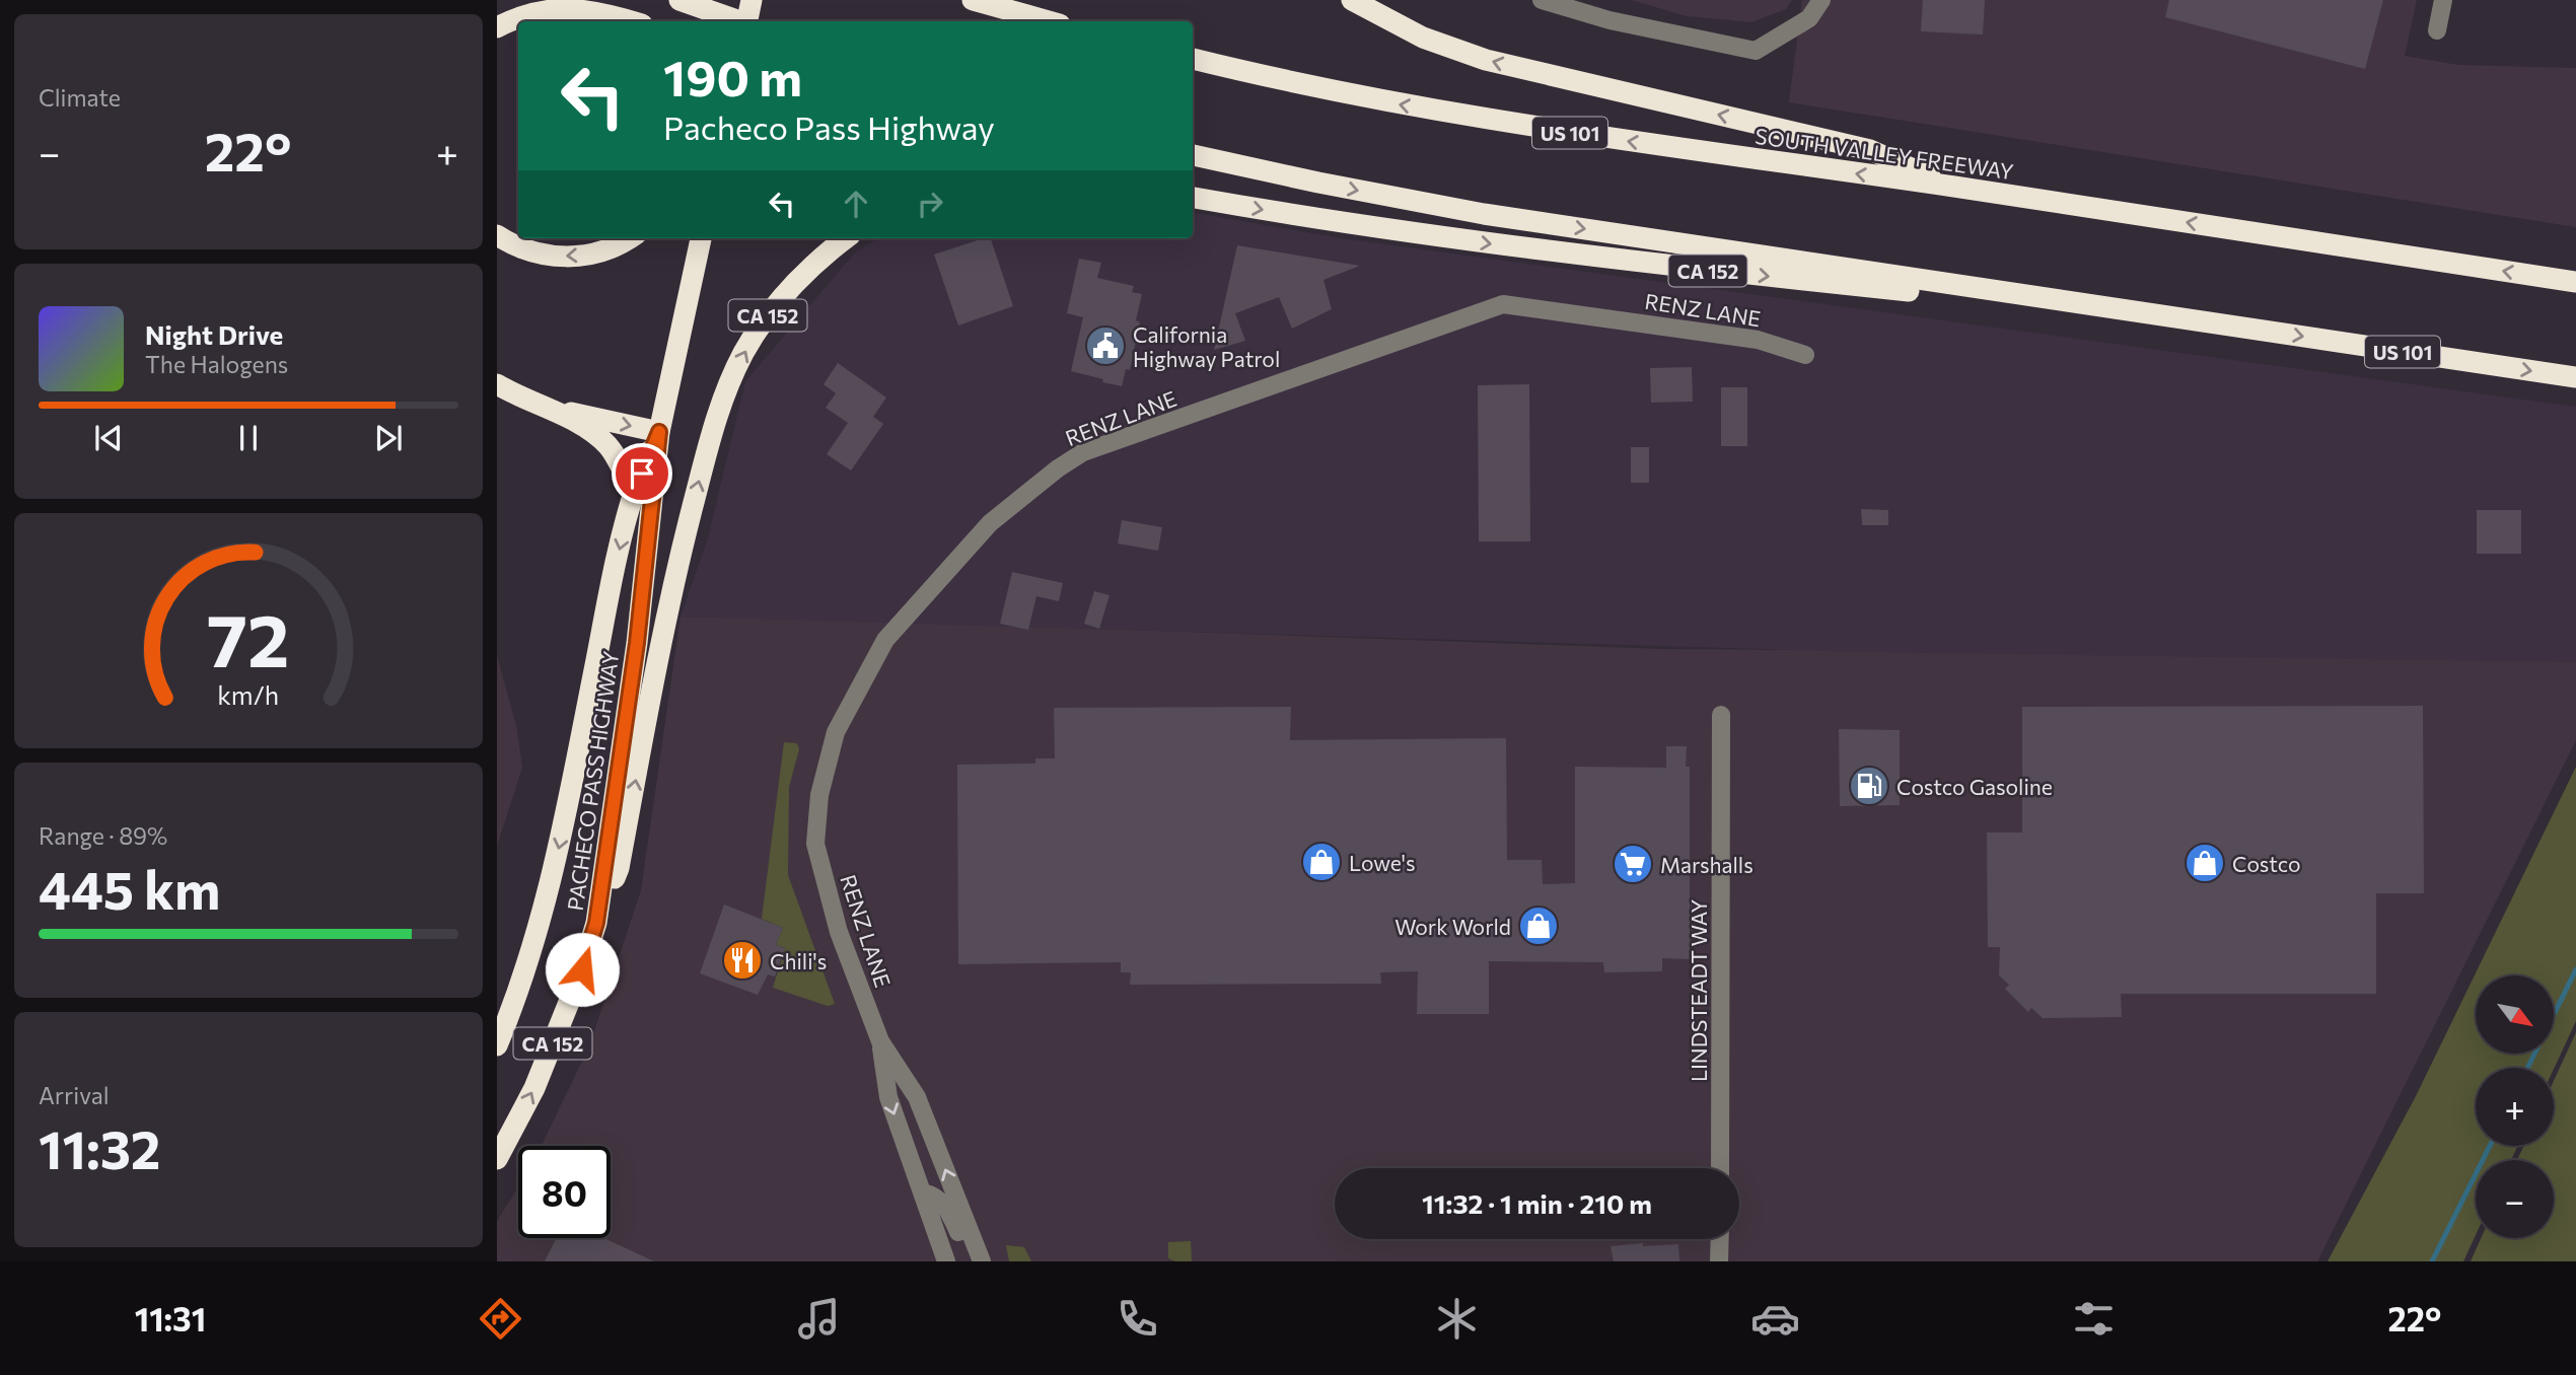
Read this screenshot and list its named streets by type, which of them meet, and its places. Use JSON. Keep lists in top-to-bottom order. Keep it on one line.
{"streets":{"highway":["US 101","SOUTH VALLEY FREEWAY","CA 152","PACHECO PASS HIGHWAY"],"street":["RENZ LANE","LINDSTEADT WAY"]},"crossings":[["US 101","CA 152"],["CA 152","PACHECO PASS HIGHWAY"]],"places":{"public building":["California Highway Patrol"],"fuel station":["Costco Gasoline"],"shop":["Lowe's","Costco","Work World"],"supermarket":["Marshalls"],"restaurant":["Chili's"]},"north":"bottom right","page":{"tile":["Climate",["Range · 89%","445 km"],["Arrival","11:32"]],"turn":["190 m","Pacheco Pass Highway"],"heat":["−","22°","+"],"song":["Night Drive","The Halogens"],"map_buttons":["+","−"],"limit":"80","trip":"11:32 · 1 min · 210 m","tabs":["11:31","22°"],"gauge":["72","km/h"]}}
